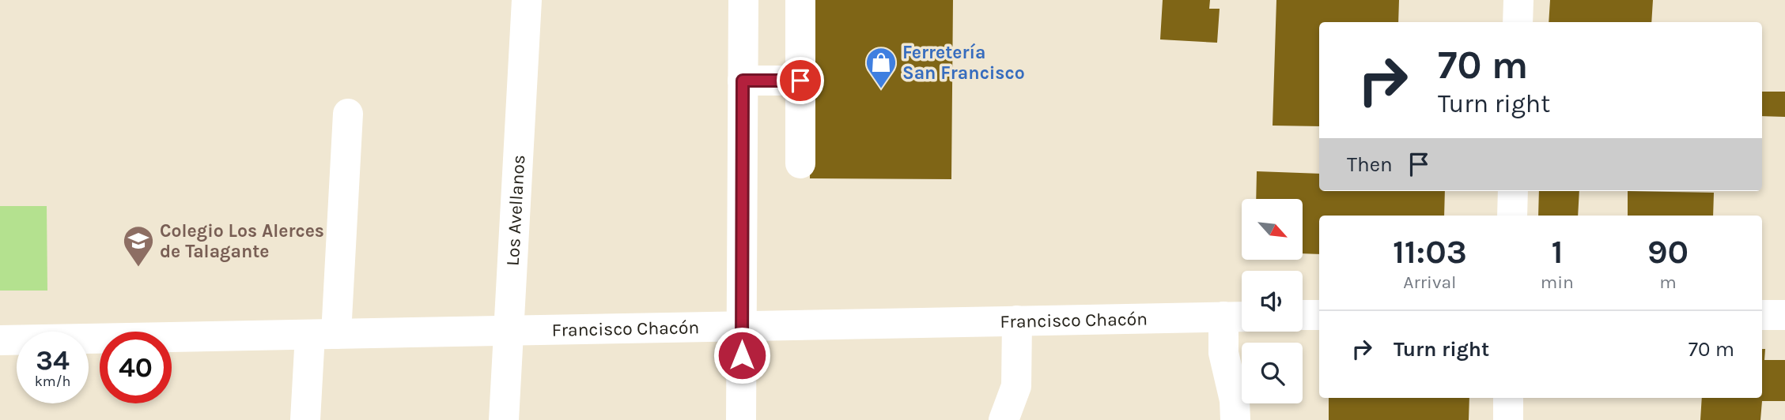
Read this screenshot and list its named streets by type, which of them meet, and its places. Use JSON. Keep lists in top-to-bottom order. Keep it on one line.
{"streets":{"street":["Los Avellanos","Francisco Chacón"]},"crossings":[["Los Avellanos","Francisco Chacón"]],"places":{"shop":["Ferretería San Francisco"],"school or university":["Colegio Los Alerces de Talagante"]},"north":"bottom right","page":{"turn":["70 m","Turn right"],"then":"Then","eta":["11:03","Arrival","1","min","90","m"],"list":[{"name":"Turn right","value":"70 m"}],"speed":"34 km/h","limit":"40"}}
